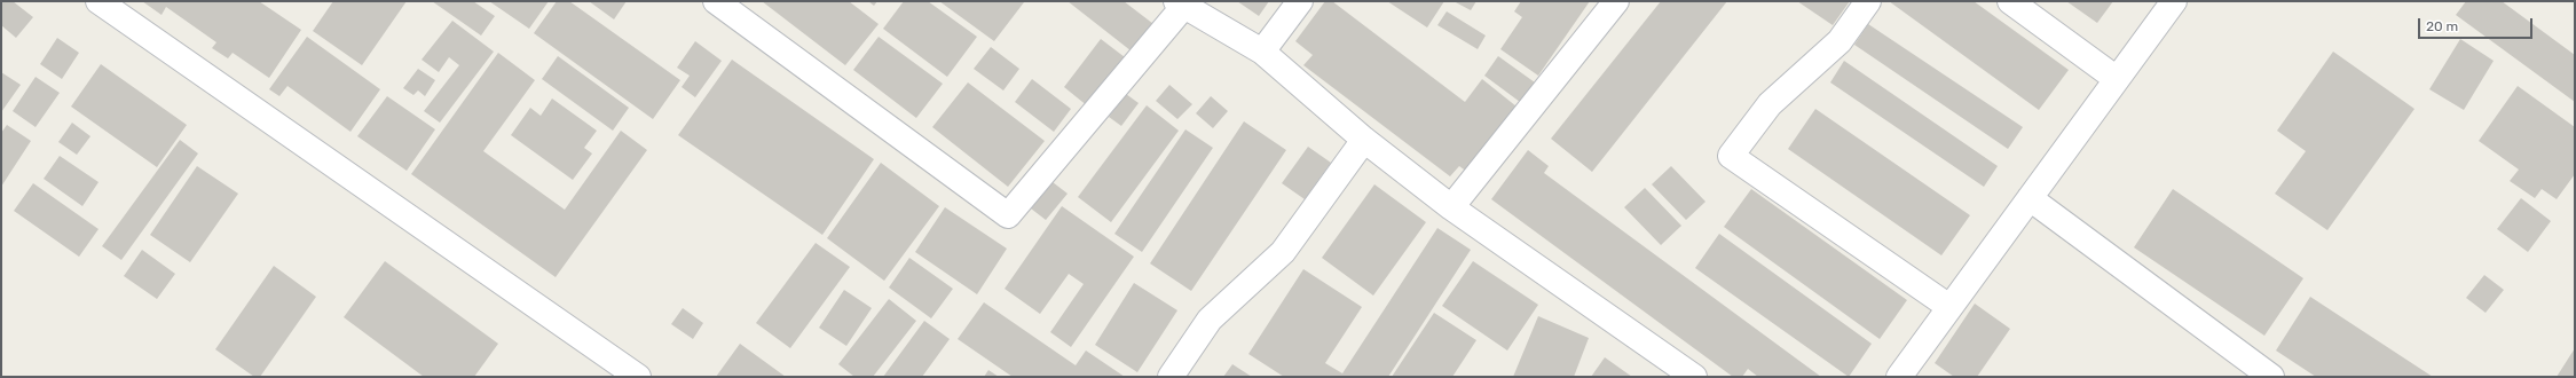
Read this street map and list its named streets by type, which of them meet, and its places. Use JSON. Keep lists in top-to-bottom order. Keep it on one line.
{"scale_bar":"20 m"}
